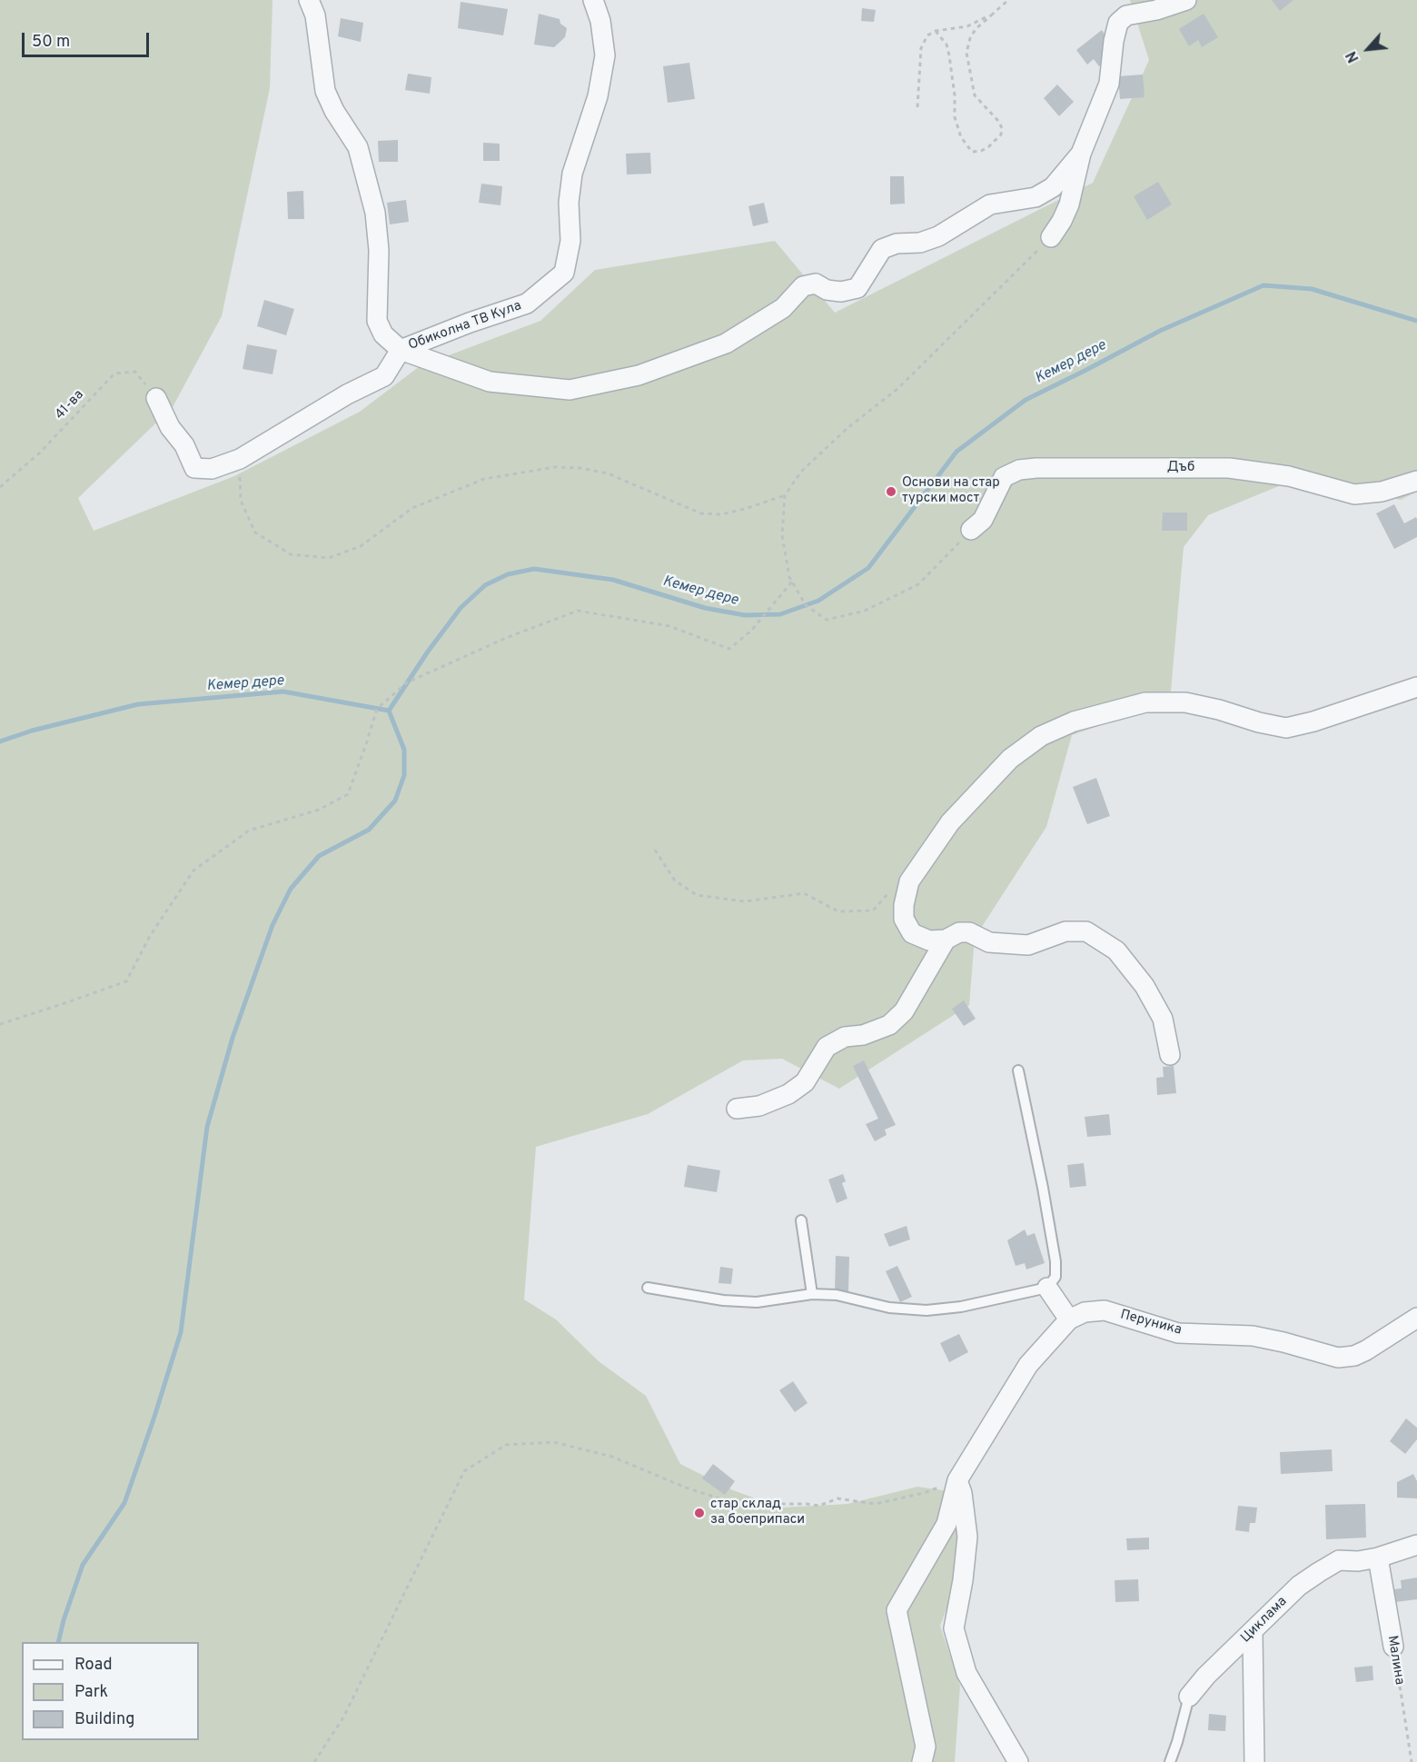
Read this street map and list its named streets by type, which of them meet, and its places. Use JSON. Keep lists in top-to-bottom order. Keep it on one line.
{"streets":{"street":["Обиколна ТВ Кула","Дъб","Перуника","Циклама","Малина"],"path":["41-ва"]},"crossings":[["Обиколна ТВ Кула","41-ва"],["Циклама","Малина"]],"water":["Кемер дере"],"places":["Основи на стар турски мост","стар склад за боеприпаси"],"legend":["Road","Park","Building"],"scale_bar":"50 m","north":"bottom left"}
